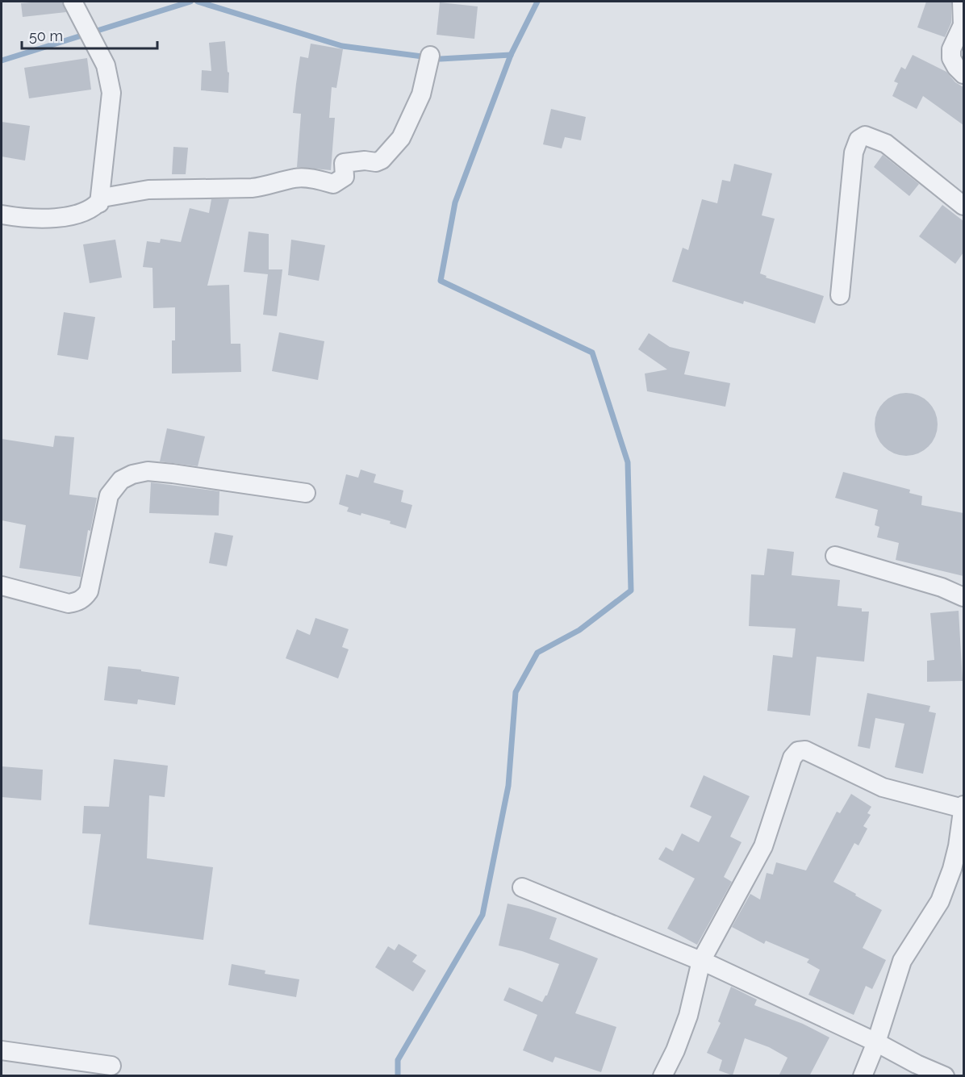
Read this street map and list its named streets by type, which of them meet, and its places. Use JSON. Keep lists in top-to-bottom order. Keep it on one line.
{"scale_bar":"50 m"}
